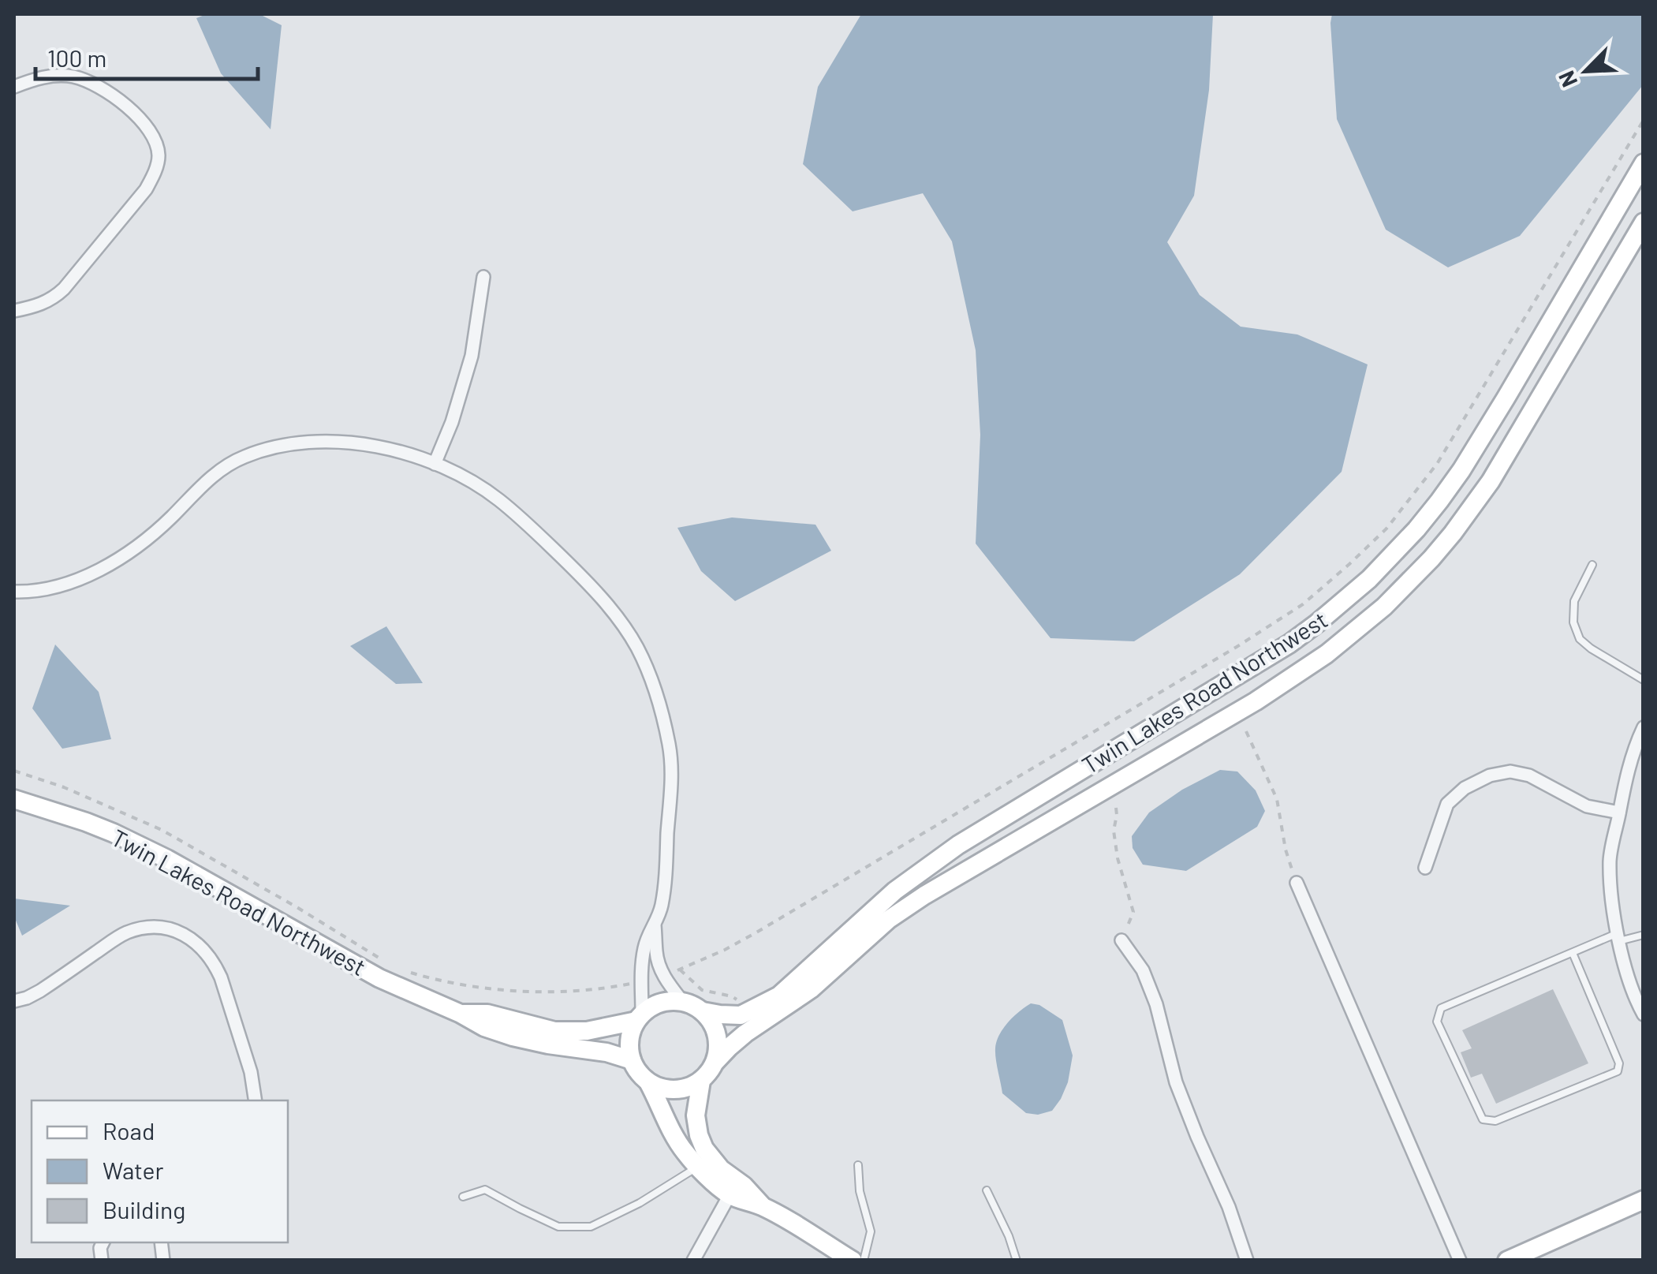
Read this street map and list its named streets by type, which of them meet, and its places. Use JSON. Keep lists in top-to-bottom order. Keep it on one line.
{"streets":{"main road":["Twin Lakes Road Northwest"]},"legend":["Road","Water","Building"],"scale_bar":"100 m","north":"bottom left"}
